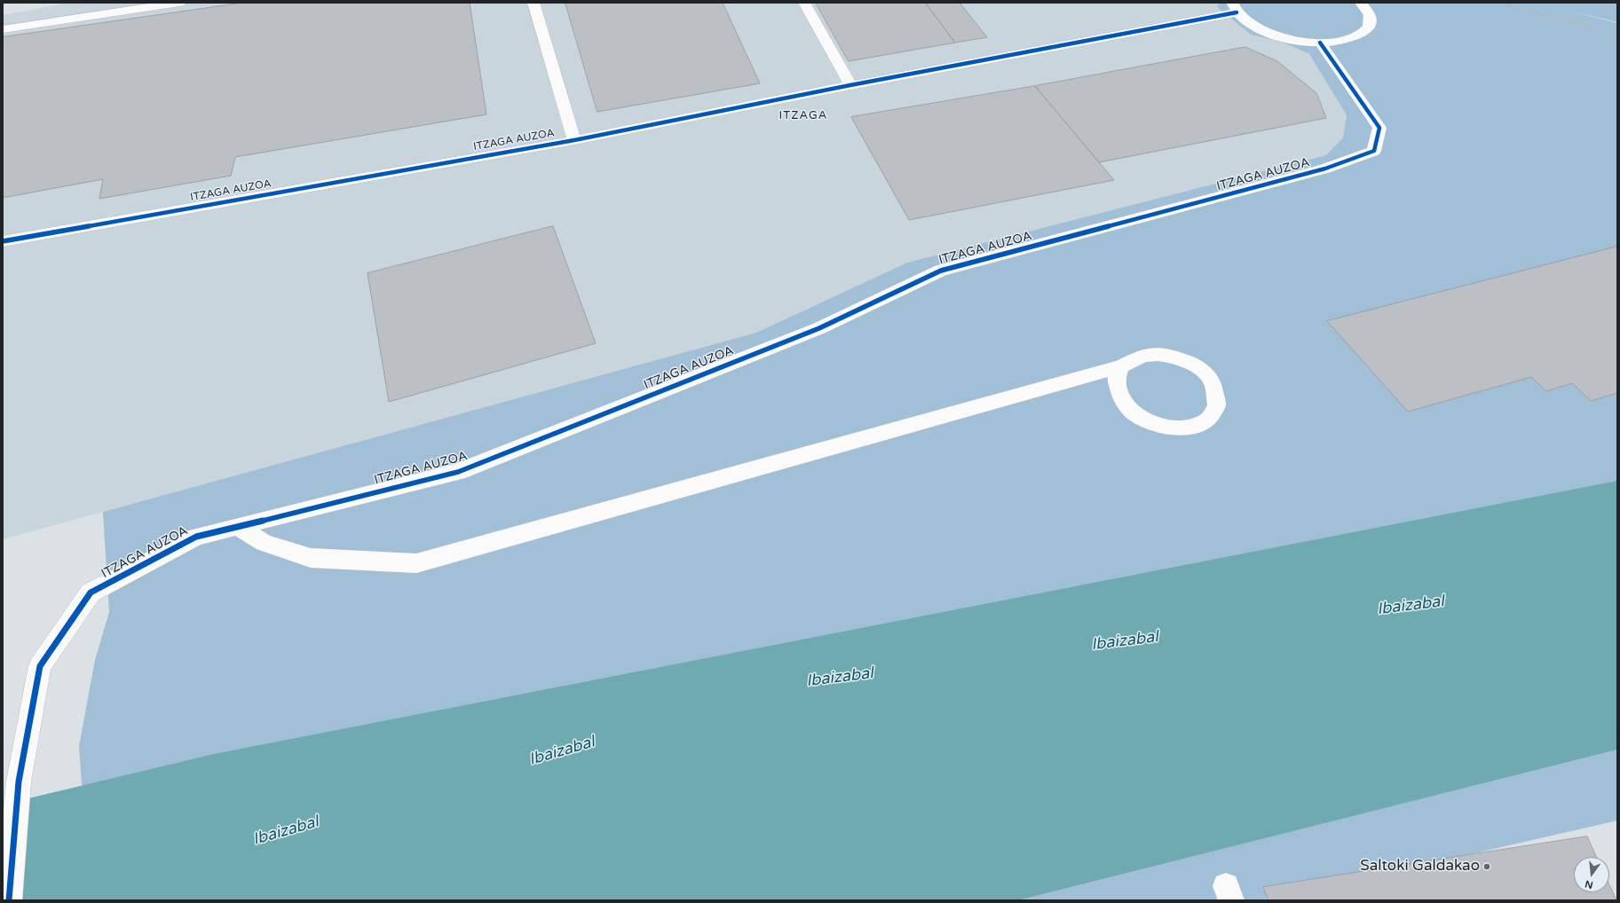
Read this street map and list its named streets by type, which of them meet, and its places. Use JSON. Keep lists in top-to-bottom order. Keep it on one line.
{"streets":{"street":["ITZAGA AUZOA"]},"districts":["ITZAGA"],"water":["Ibaizabal"],"places":["Saltoki Galdakao"],"north":"bottom"}
